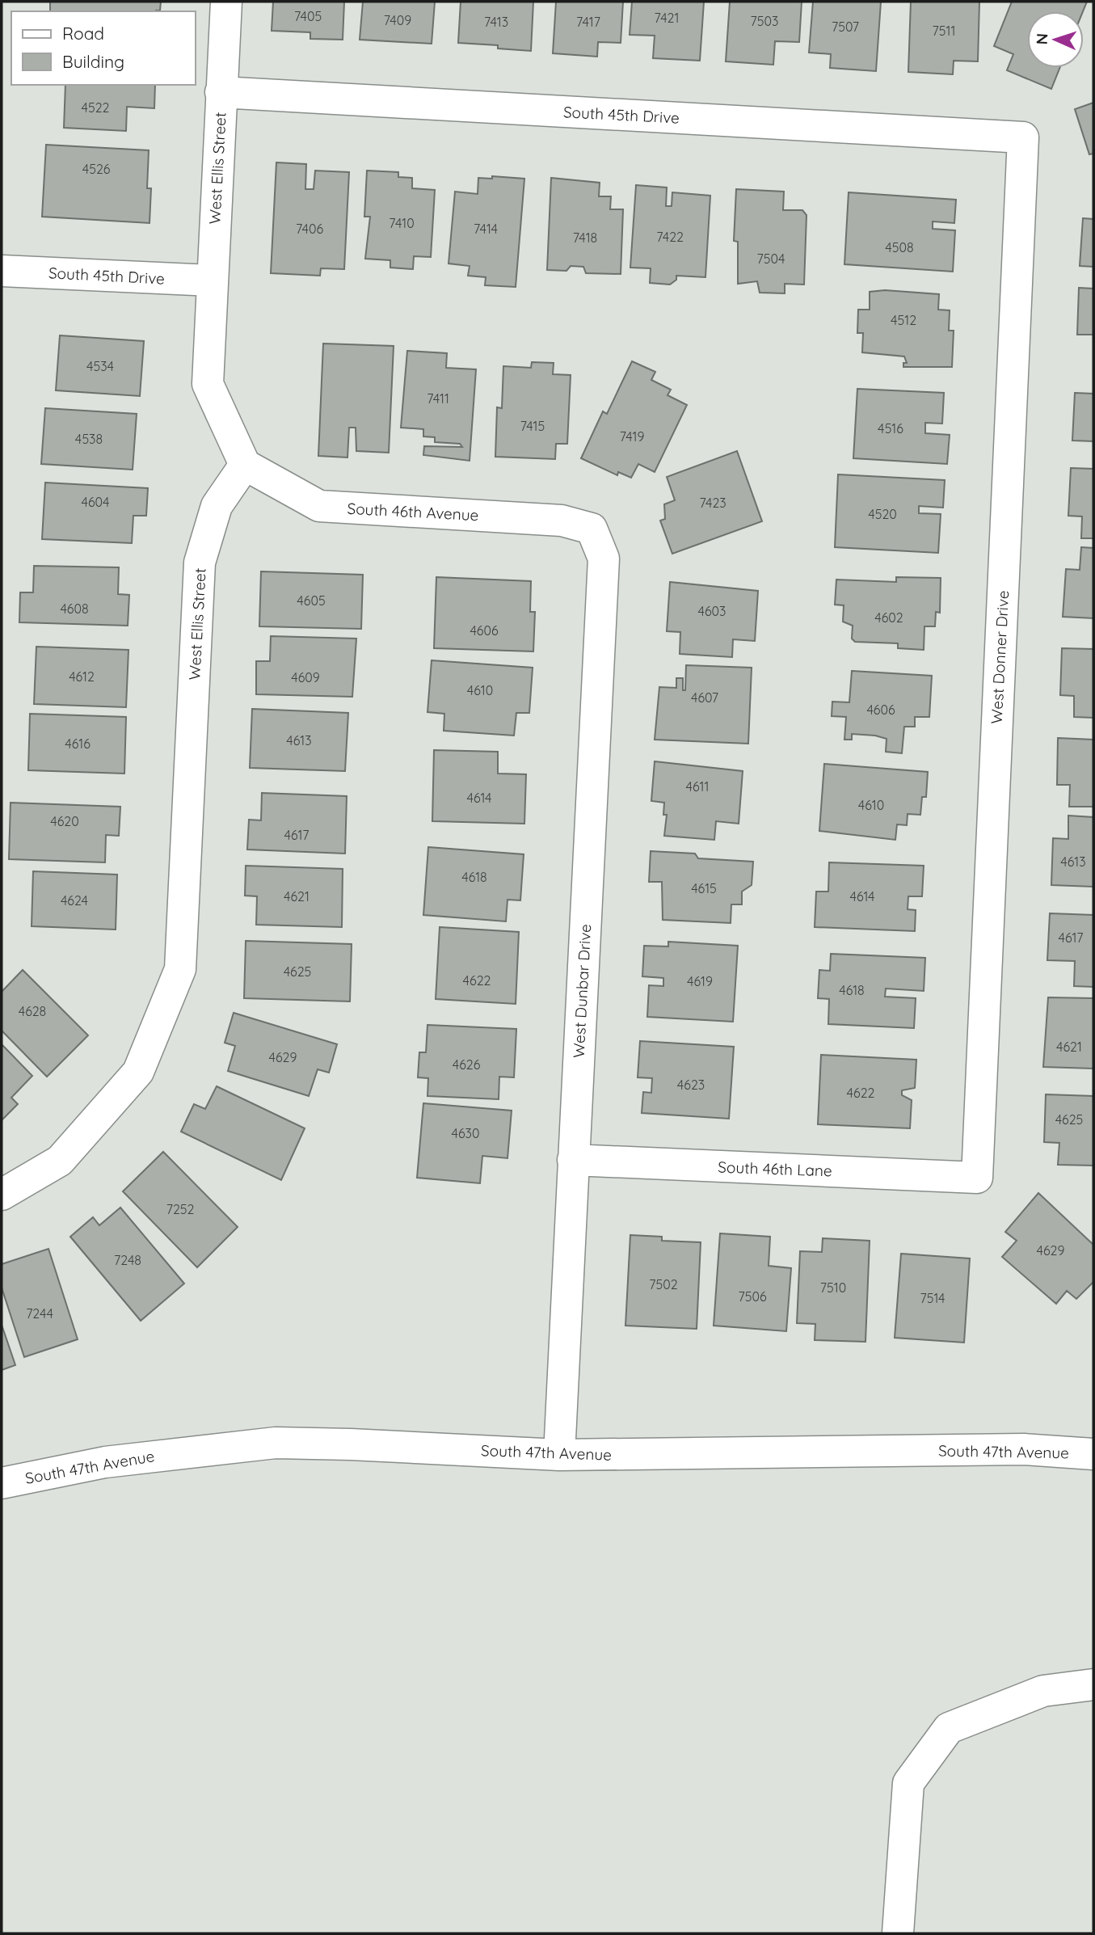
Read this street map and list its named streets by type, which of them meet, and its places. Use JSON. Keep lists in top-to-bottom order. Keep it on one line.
{"streets":{"street":["South 45th Drive","West Ellis Street","South 46th Avenue","West Donner Drive","West Dunbar Drive","South 46th Lane","South 47th Avenue"]},"crossings":[["South 45th Drive","West Ellis Street"],["South 45th Drive","West Donner Drive"],["West Ellis Street","South 46th Avenue"],["South 46th Avenue","West Dunbar Drive"],["West Donner Drive","South 46th Lane"],["West Dunbar Drive","South 46th Lane"],["West Dunbar Drive","South 47th Avenue"]],"house_numbers":["7405","7421","7409","7503","7413","7417","7507","7511","4522","4526","7410","7406","7414","7422","7418","4508","7504","4512","4534","7411","7415","4516","7419","4538","4604","7423","4520","4605","4608","4603","4602","4606","4612","4609","4610","4607","4606","4613","4616","4611","4614","4610","4620","4617","4613","4618","4615","4621","4614","4624","4617","4625","4622","4619","4618","4628","4621","4629","4626","4623","4622","4625","4630","7252","4629","7248","7502","7510","7506","7514","7244"],"legend":["Road","Building"],"north":"left"}
